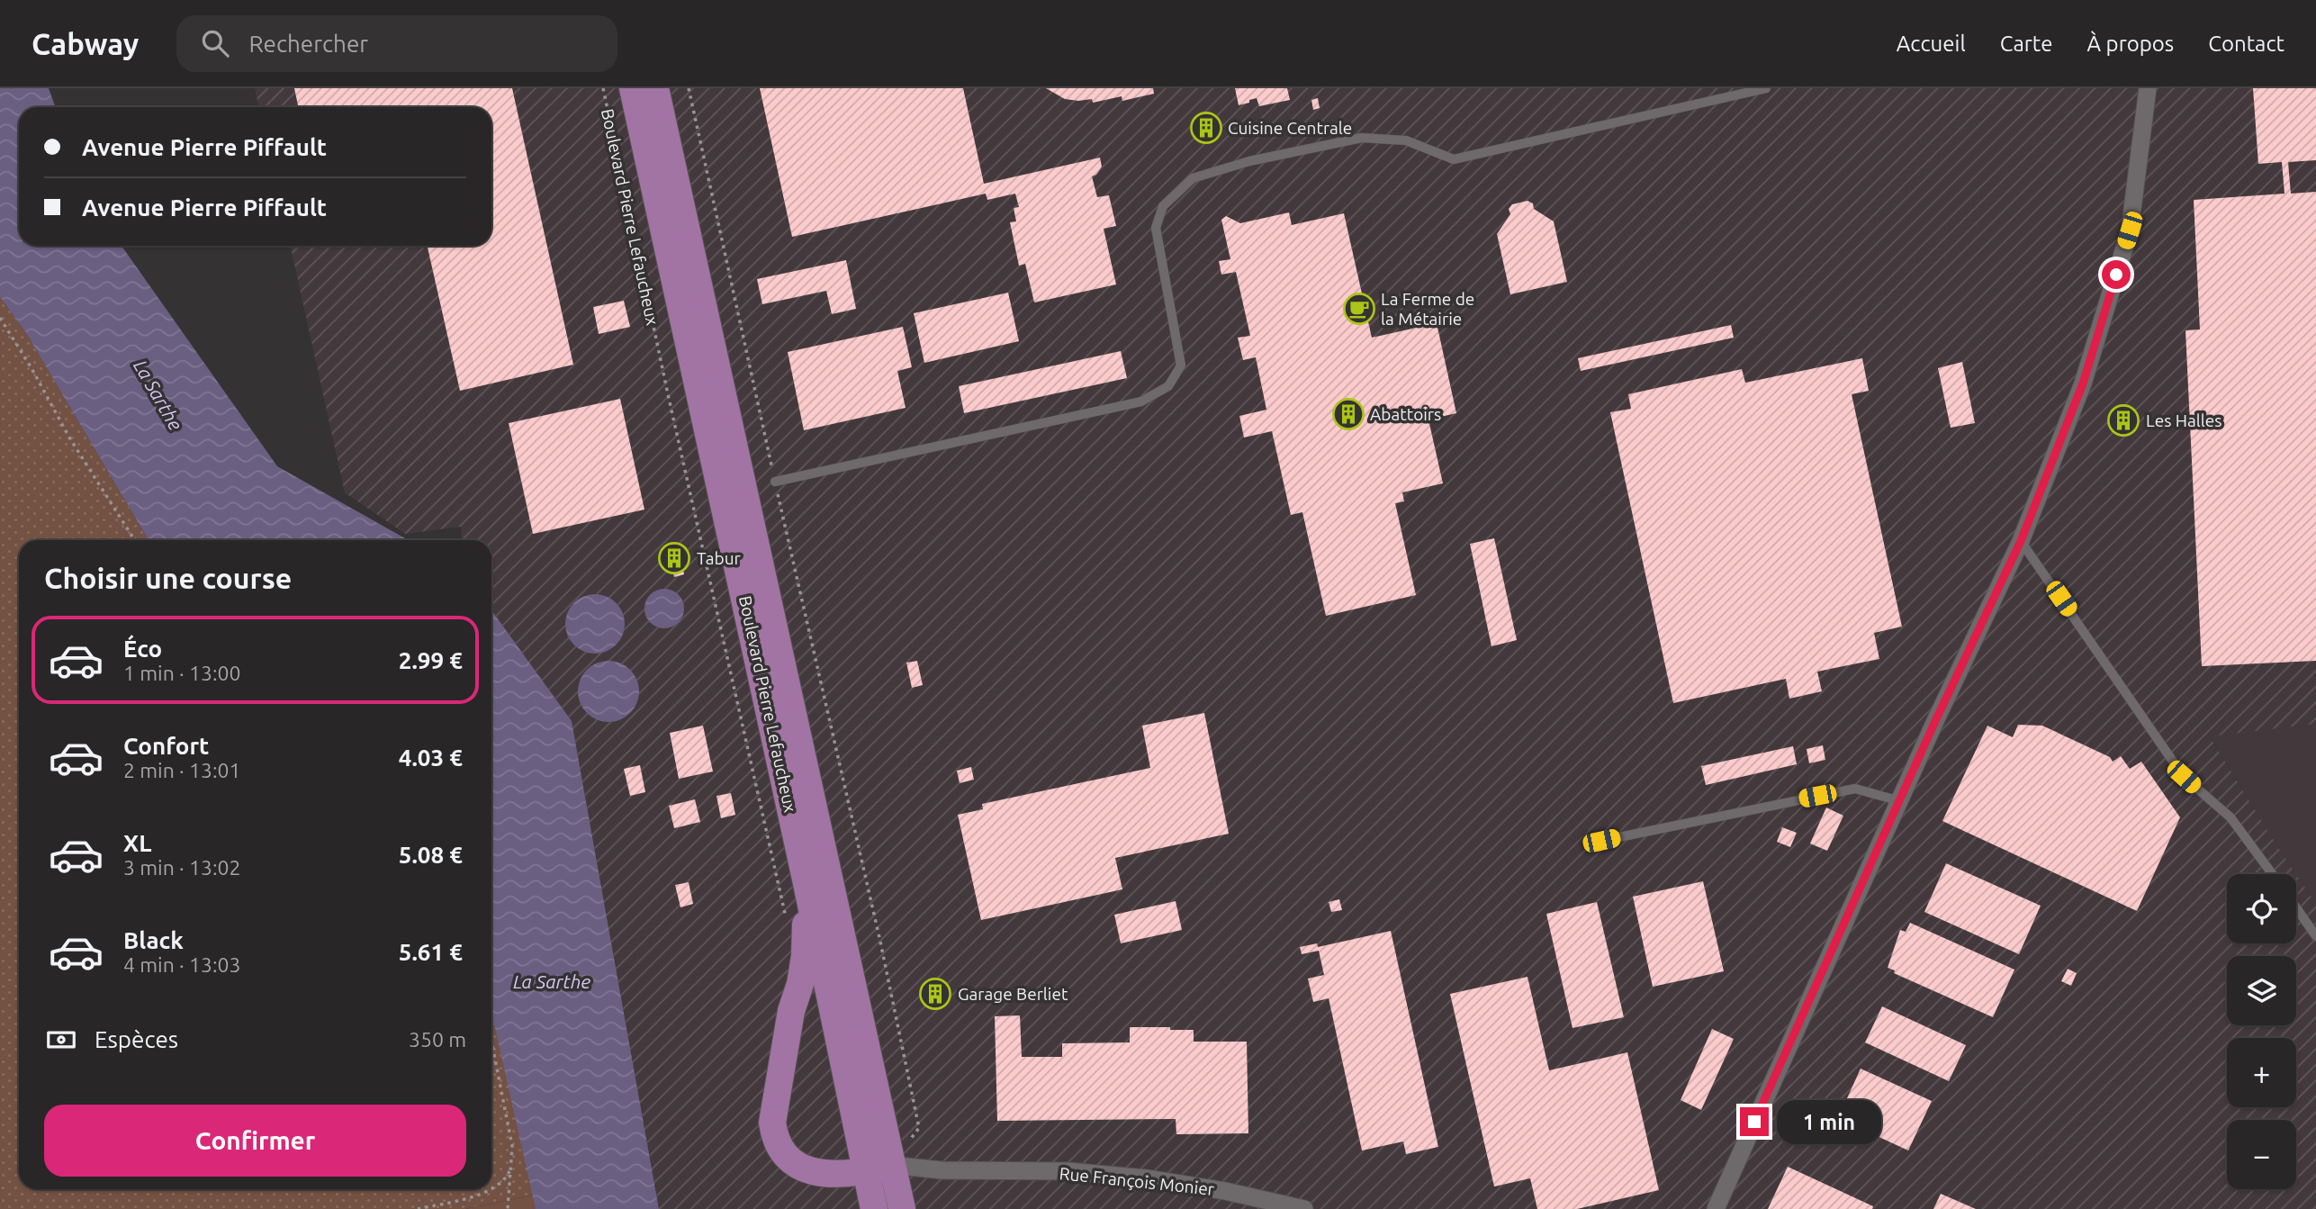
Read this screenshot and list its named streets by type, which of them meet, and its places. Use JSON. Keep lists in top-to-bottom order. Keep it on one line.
{"streets":{"main road":["Boulevard Pierre Lefaucheux"],"street":["Rue François Monier"]},"crossings":[["Boulevard Pierre Lefaucheux","Rue François Monier"]],"water":["La Sarthe"],"places":{"building":["Cuisine Centrale","Abattoirs","Les Halles","Tabur","Garage Berliet"],"cafe":["La Ferme de la Métairie"]},"page":{"header":"Cabway","search":"Rechercher","nav":["Accueil","Carte","À propos","Contact"],"banner":["Avenue Pierre Piffault","Avenue Pierre Piffault"],"heading":"Choisir une course","list":[{"name":"Éco","note":"1 min · 13:00","value":"2.99 €"},{"name":"Confort","note":"2 min · 13:01","value":"4.03 €"},{"name":"XL","note":"3 min · 13:02","value":"5.08 €"},{"name":"Black","note":"4 min · 13:03","value":"5.61 €"}],"map_buttons":["+","−"],"pay":["Espèces","350 m"],"buttons":"Confirmer","bubble":"1 min"}}
